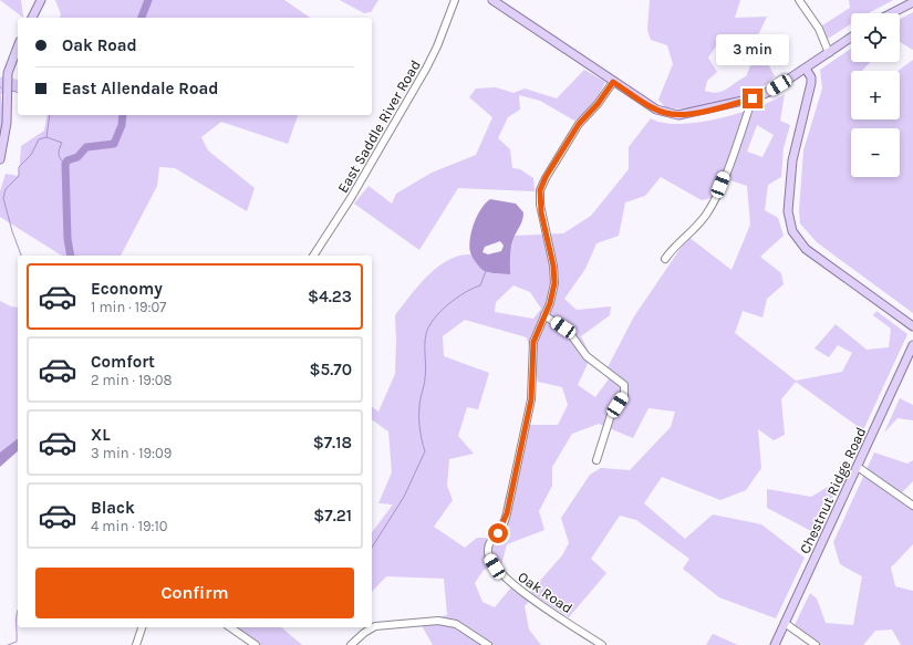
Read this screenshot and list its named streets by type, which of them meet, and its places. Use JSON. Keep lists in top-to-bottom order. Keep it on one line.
{"streets":{"main road":["Chestnut Ridge Road"],"street":["East Saddle River Road","Oak Road"]},"page":{"map_buttons":["+","−"],"banner":["Oak Road","East Allendale Road"],"bubble":"3 min","list":[{"name":"Economy","note":"1 min · 19:07","value":"$4.23"},{"name":"Comfort","note":"2 min · 19:08","value":"$5.70"},{"name":"XL","note":"3 min · 19:09","value":"$7.18"},{"name":"Black","note":"4 min · 19:10","value":"$7.21"}],"buttons":"Confirm"}}
